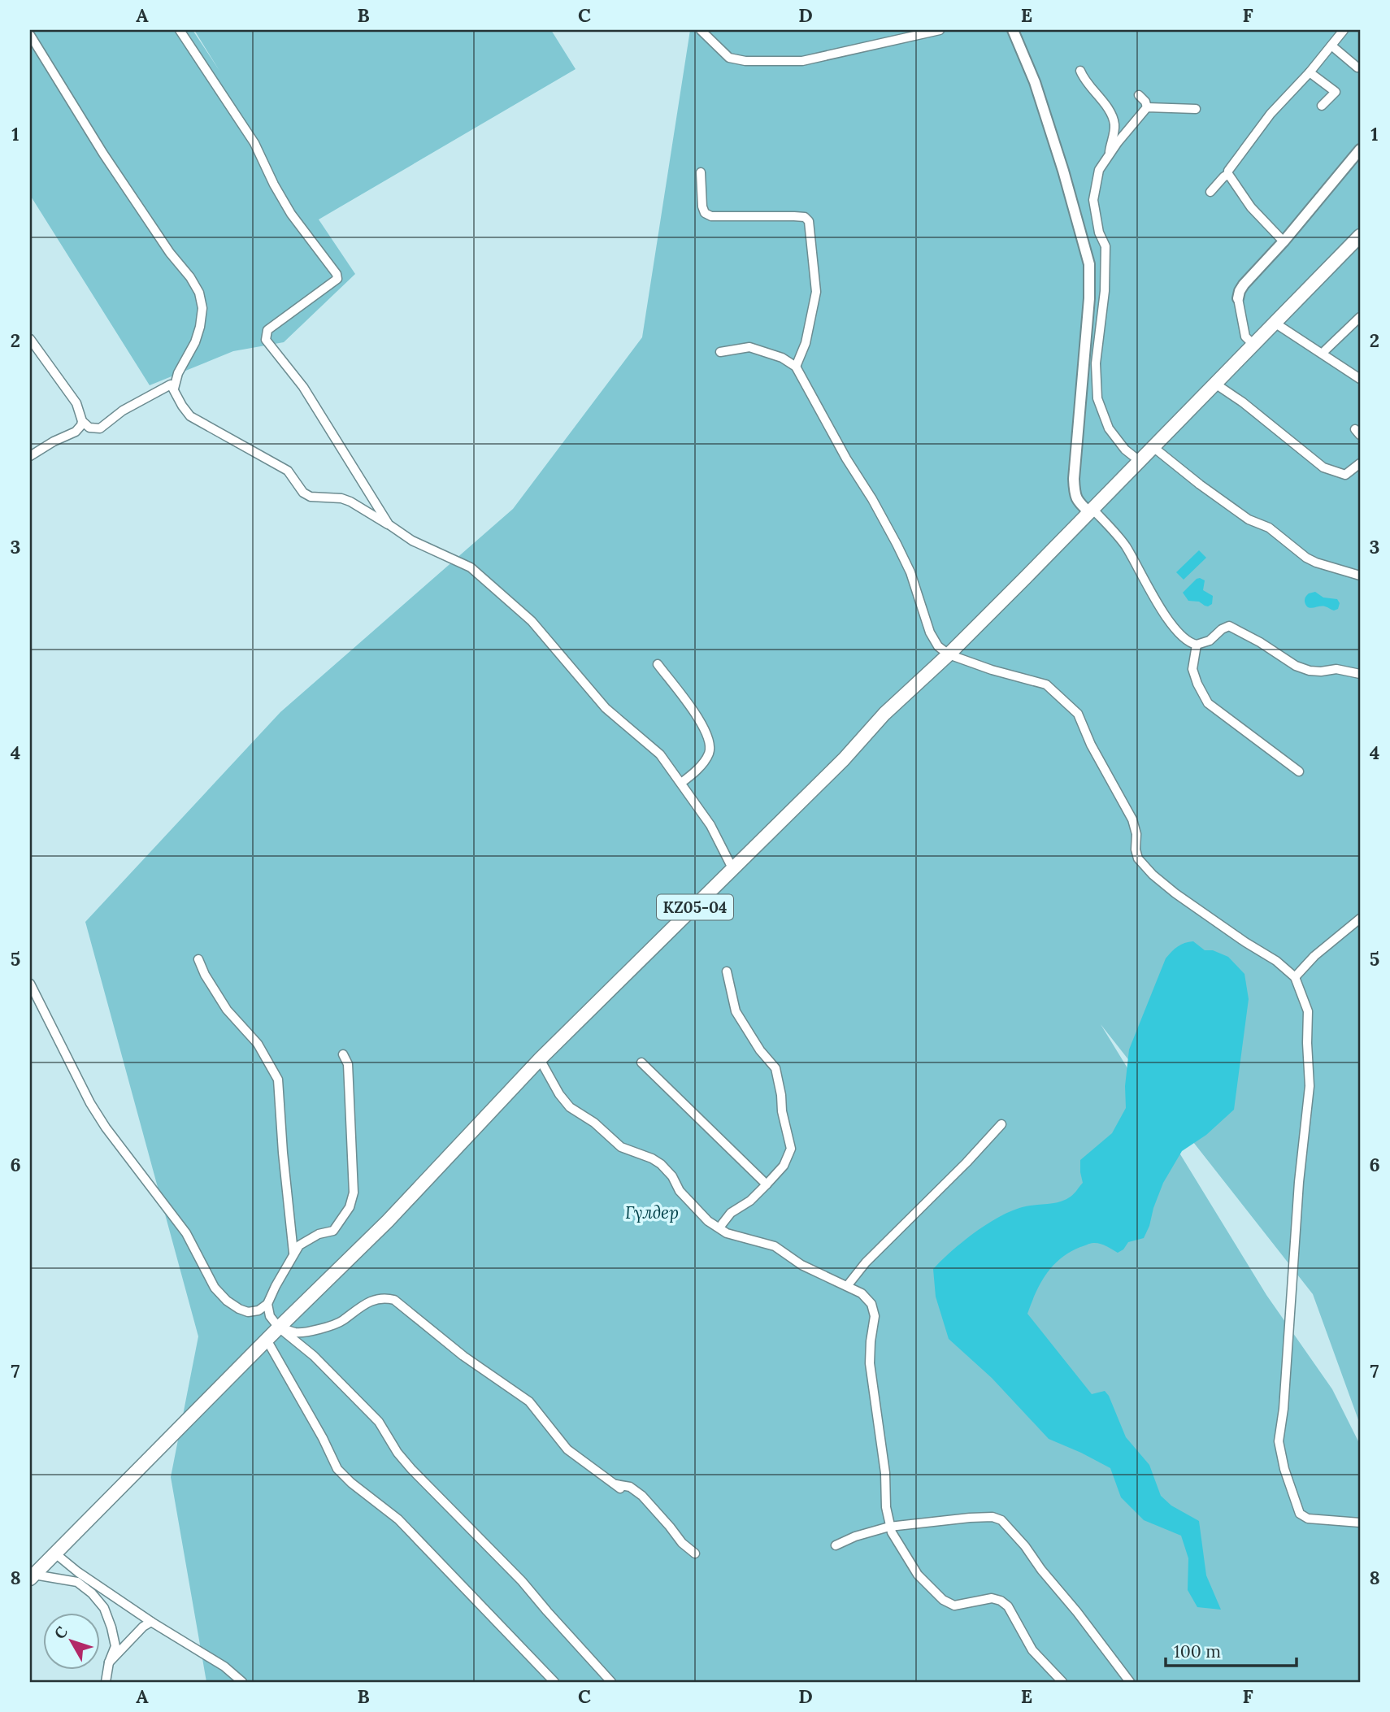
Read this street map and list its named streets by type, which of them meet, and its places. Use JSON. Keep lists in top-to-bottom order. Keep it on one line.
{"streets":{"main road":["KZ05-04"]},"parks":["Гүлдер"],"scale_bar":"100 m","north":"top left","grid":{"columns":["A","B","C","D","E","F"],"rows":["1","2","3","4","5","6","7","8"]}}
